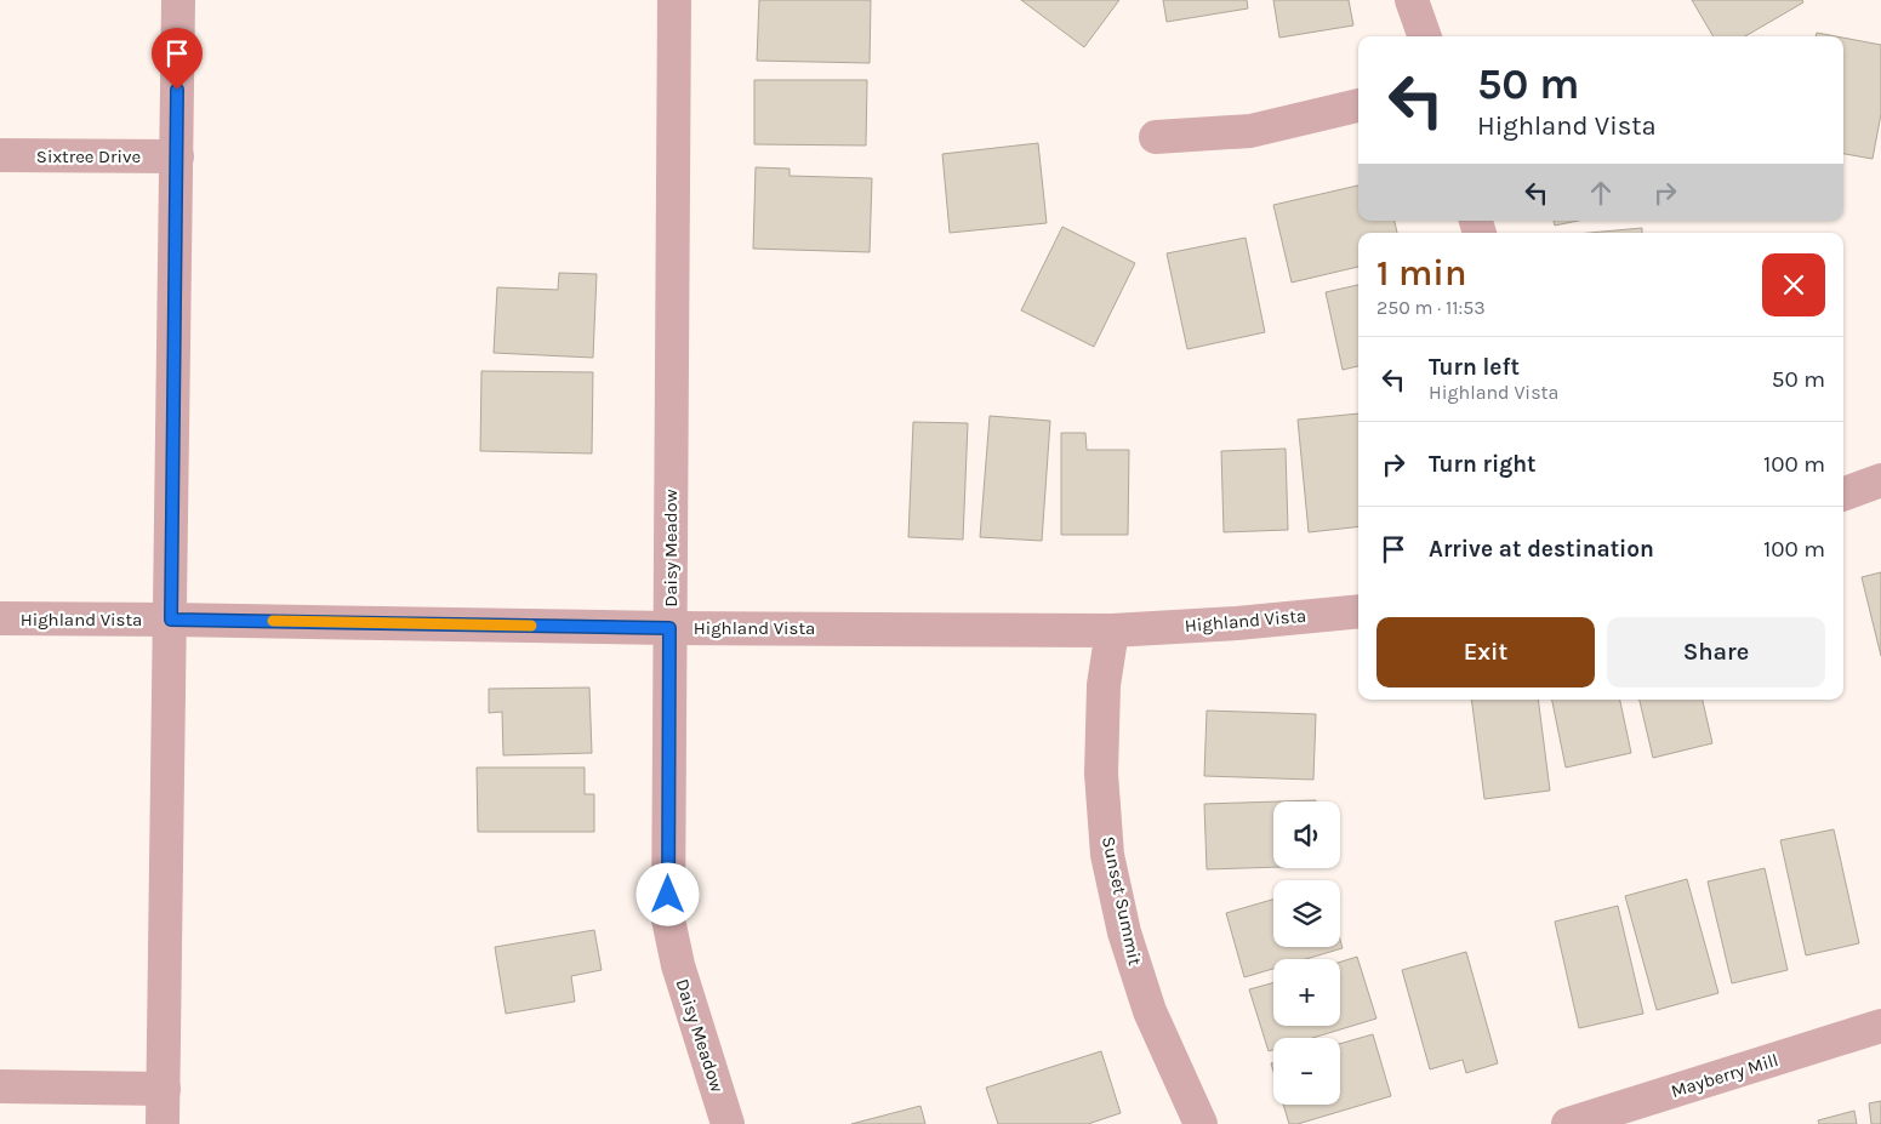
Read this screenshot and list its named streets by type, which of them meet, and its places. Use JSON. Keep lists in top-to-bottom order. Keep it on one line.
{"streets":{"street":["Sixtree Drive","Daisy Meadow","Highland Vista","Sunset Summit","Mayberry Mill"]},"crossings":[["Daisy Meadow","Highland Vista"],["Highland Vista","Sunset Summit"]],"page":{"turn":["50 m","Highland Vista"],"heading":["1 min","250 m · 11:53"],"list":[{"name":"Turn left","note":"Highland Vista","value":"50 m"},{"name":"Turn right","value":"100 m"},{"name":"Arrive at destination","value":"100 m"}],"buttons":["Exit","Share"],"map_buttons":["+","−"]}}
